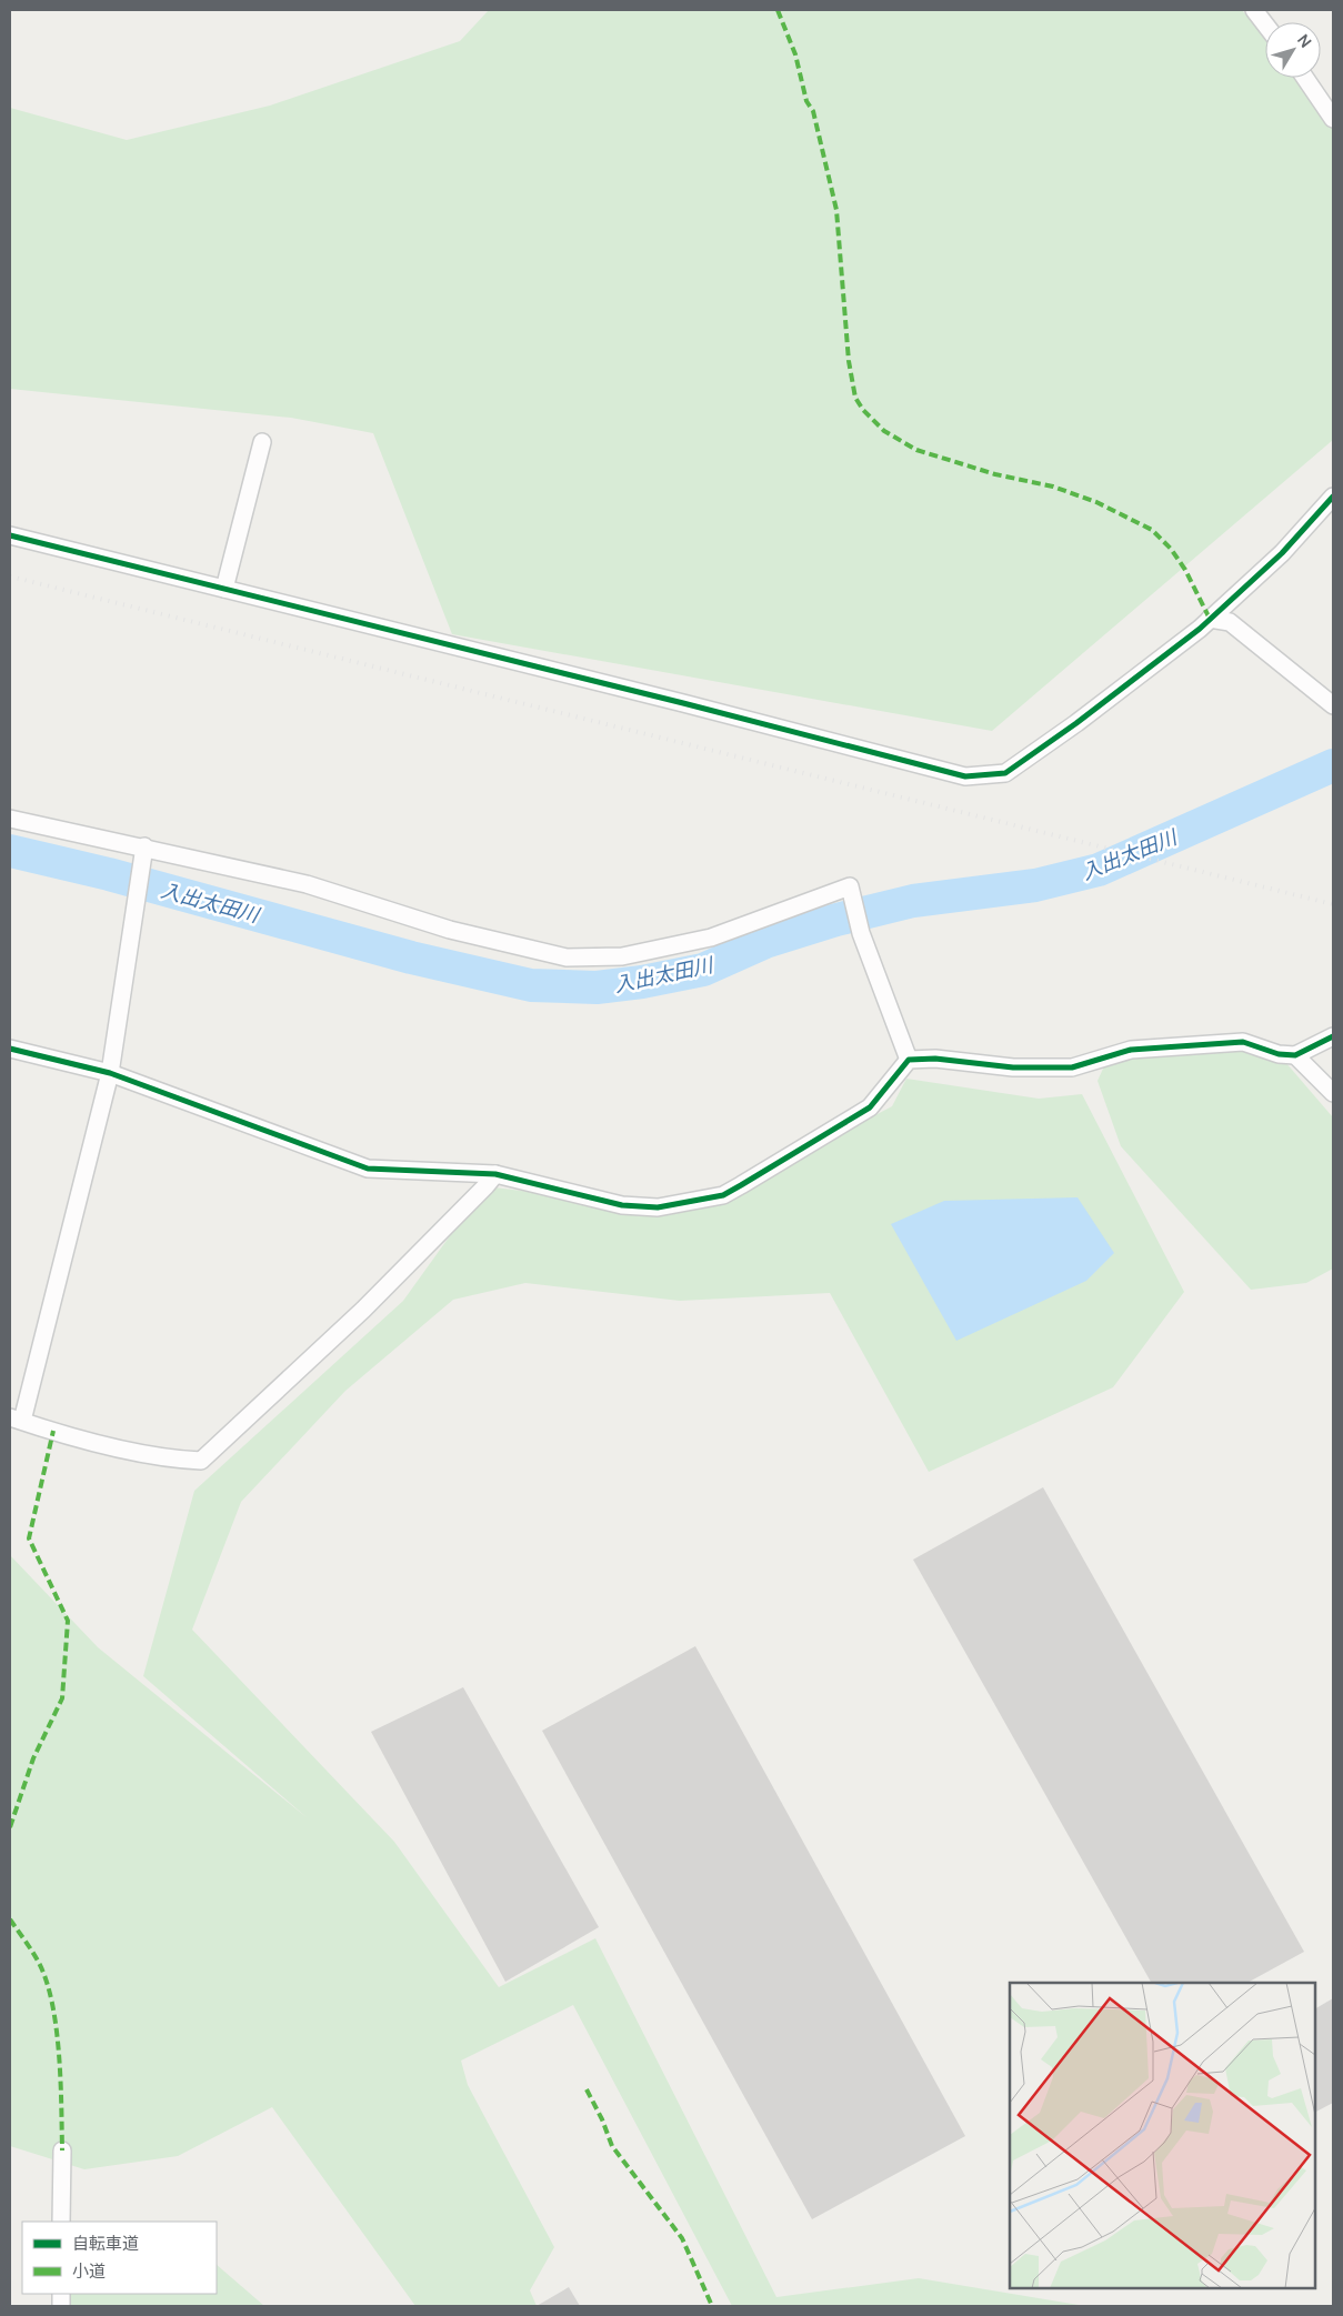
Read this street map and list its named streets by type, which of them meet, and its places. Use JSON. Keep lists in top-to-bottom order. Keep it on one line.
{"water":["入出太田川"],"legend":["自転車道","小道"],"north":"top right"}
